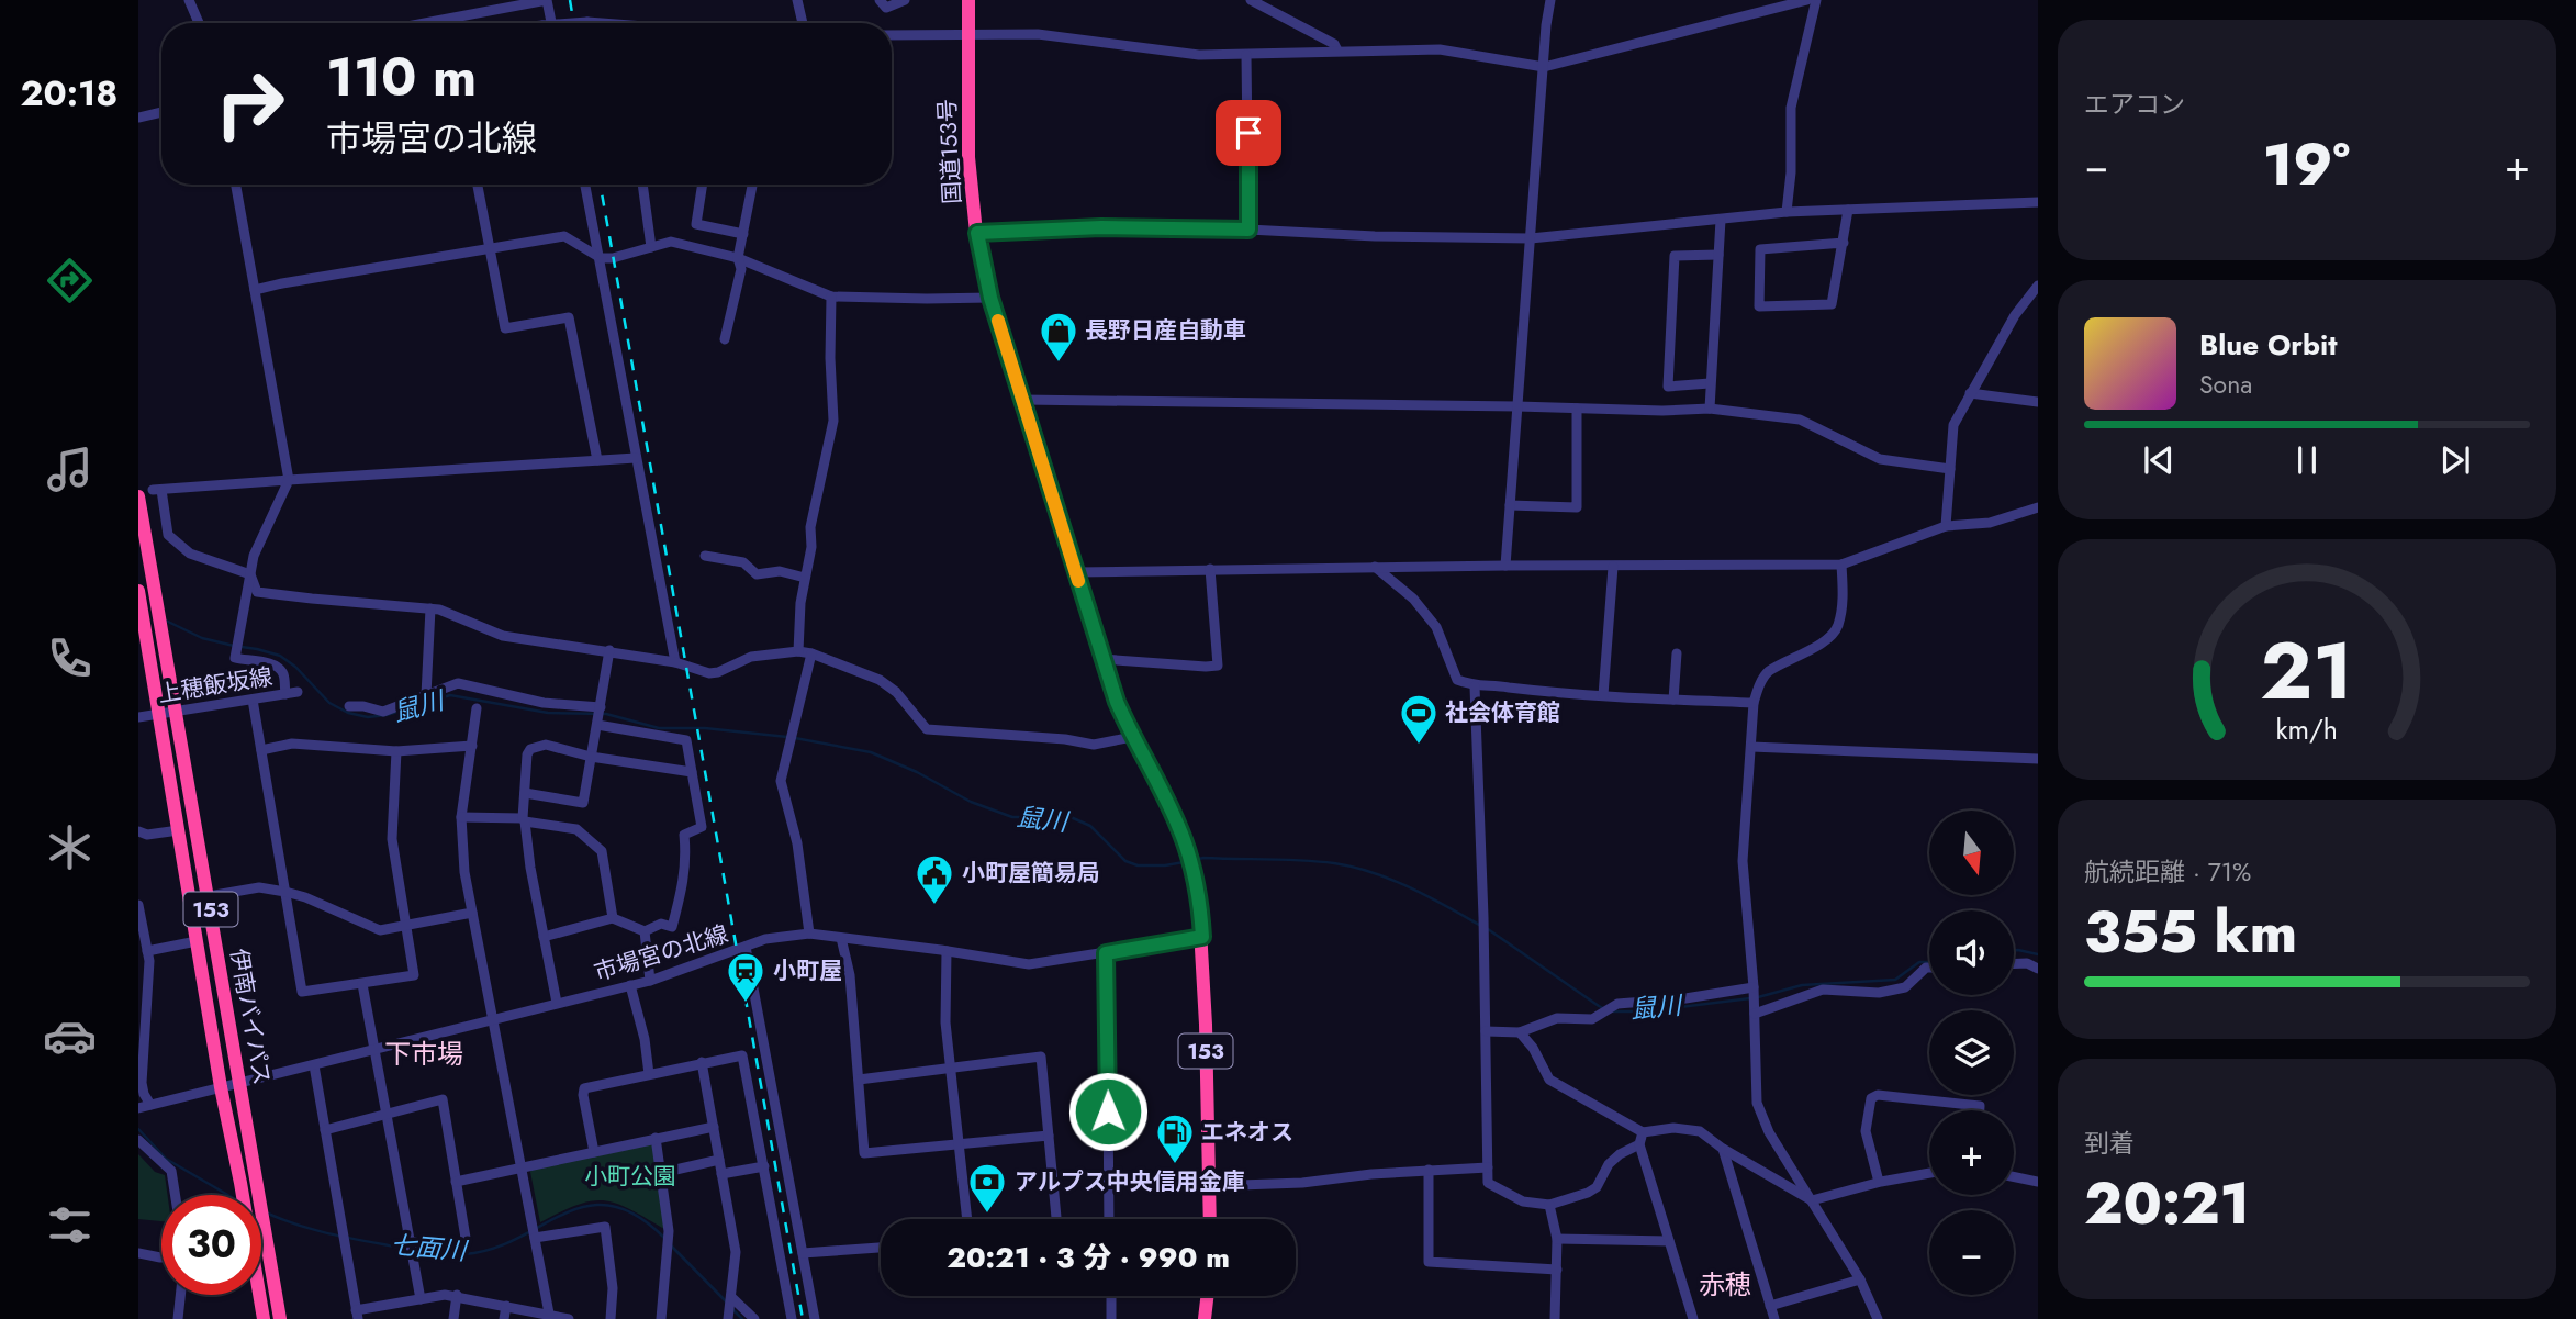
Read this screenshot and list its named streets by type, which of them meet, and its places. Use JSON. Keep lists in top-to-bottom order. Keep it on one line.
{"streets":{"highway":["国道153号","153","伊南バイパス"],"street":["上穂飯坂線","市場宮の北線"]},"crossings":[["国道153号","市場宮の北線"],["上穂飯坂線","伊南バイパス"],["市場宮の北線","伊南バイパス"]],"districts":["下市場","赤穂"],"water":["鼠川","七面川"],"parks":["小町公園"],"places":{"shop":["長野日産自動車"],"sports":["社会体育館"],"public building":["小町屋簡易局"],"station":["小町屋"],"fuel station":["エネオス"],"bank":["アルプス中央信用金庫"]},"north":"bottom","page":{"tabs":"20:18","tile":["エアコン",["航続距離 · 71%","355 km"],["到着","20:21"]],"turn":["110 m","市場宮の北線"],"heat":["−","19°","+"],"song":["Blue Orbit","Sona"],"map_buttons":["+","−"],"limit":"30","trip":"20:21 · 3 分 · 990 m","gauge":["21","km/h"]}}
